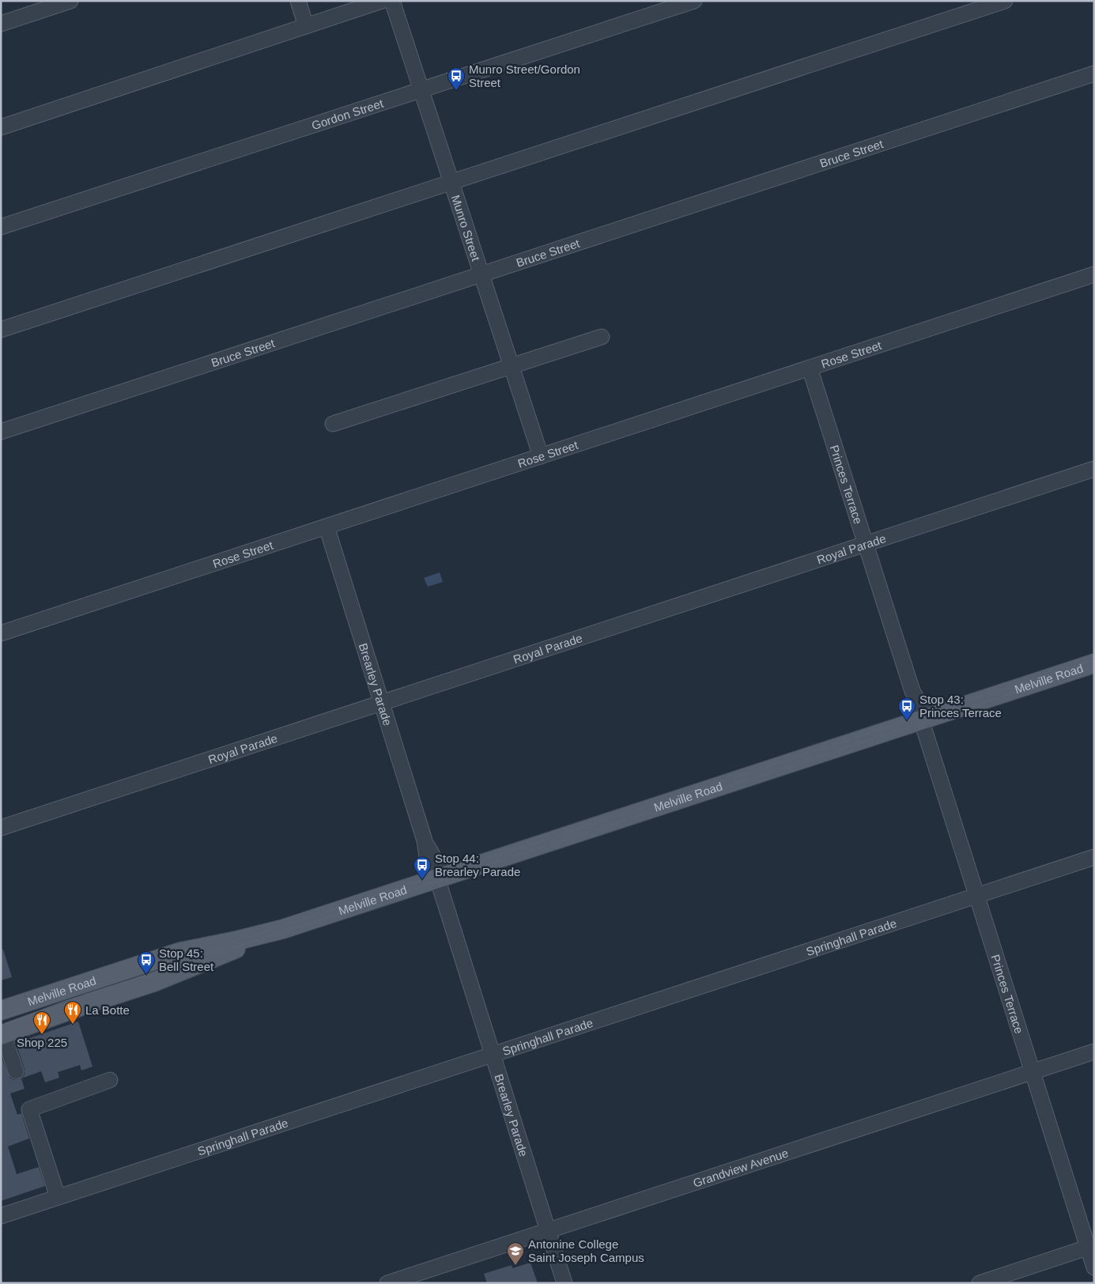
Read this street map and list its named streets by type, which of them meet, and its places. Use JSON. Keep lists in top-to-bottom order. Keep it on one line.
{"streets":{"main road":["Melville Road"],"street":["Gordon Street","Bruce Street","Munro Street","Rose Street","Princes Terrace","Royal Parade","Brearley Parade","Springhall Parade","Grandview Avenue"]},"crossings":[["Gordon Street","Munro Street"],["Bruce Street","Munro Street"],["Munro Street","Rose Street"],["Rose Street","Princes Terrace"],["Rose Street","Brearley Parade"],["Princes Terrace","Royal Parade"],["Princes Terrace","Melville Road"],["Princes Terrace","Springhall Parade"],["Princes Terrace","Grandview Avenue"],["Royal Parade","Brearley Parade"],["Melville Road","Brearley Parade"],["Brearley Parade","Springhall Parade"],["Brearley Parade","Grandview Avenue"]],"places":{"bus stop":["Munro Street/Gordon Street","Stop 43: Princes Terrace","Stop 44: Brearley Parade","Stop 45: Bell Street"],"restaurant":["La Botte","Shop 225"],"school or university":["Antonine College Saint Joseph Campus"]}}
